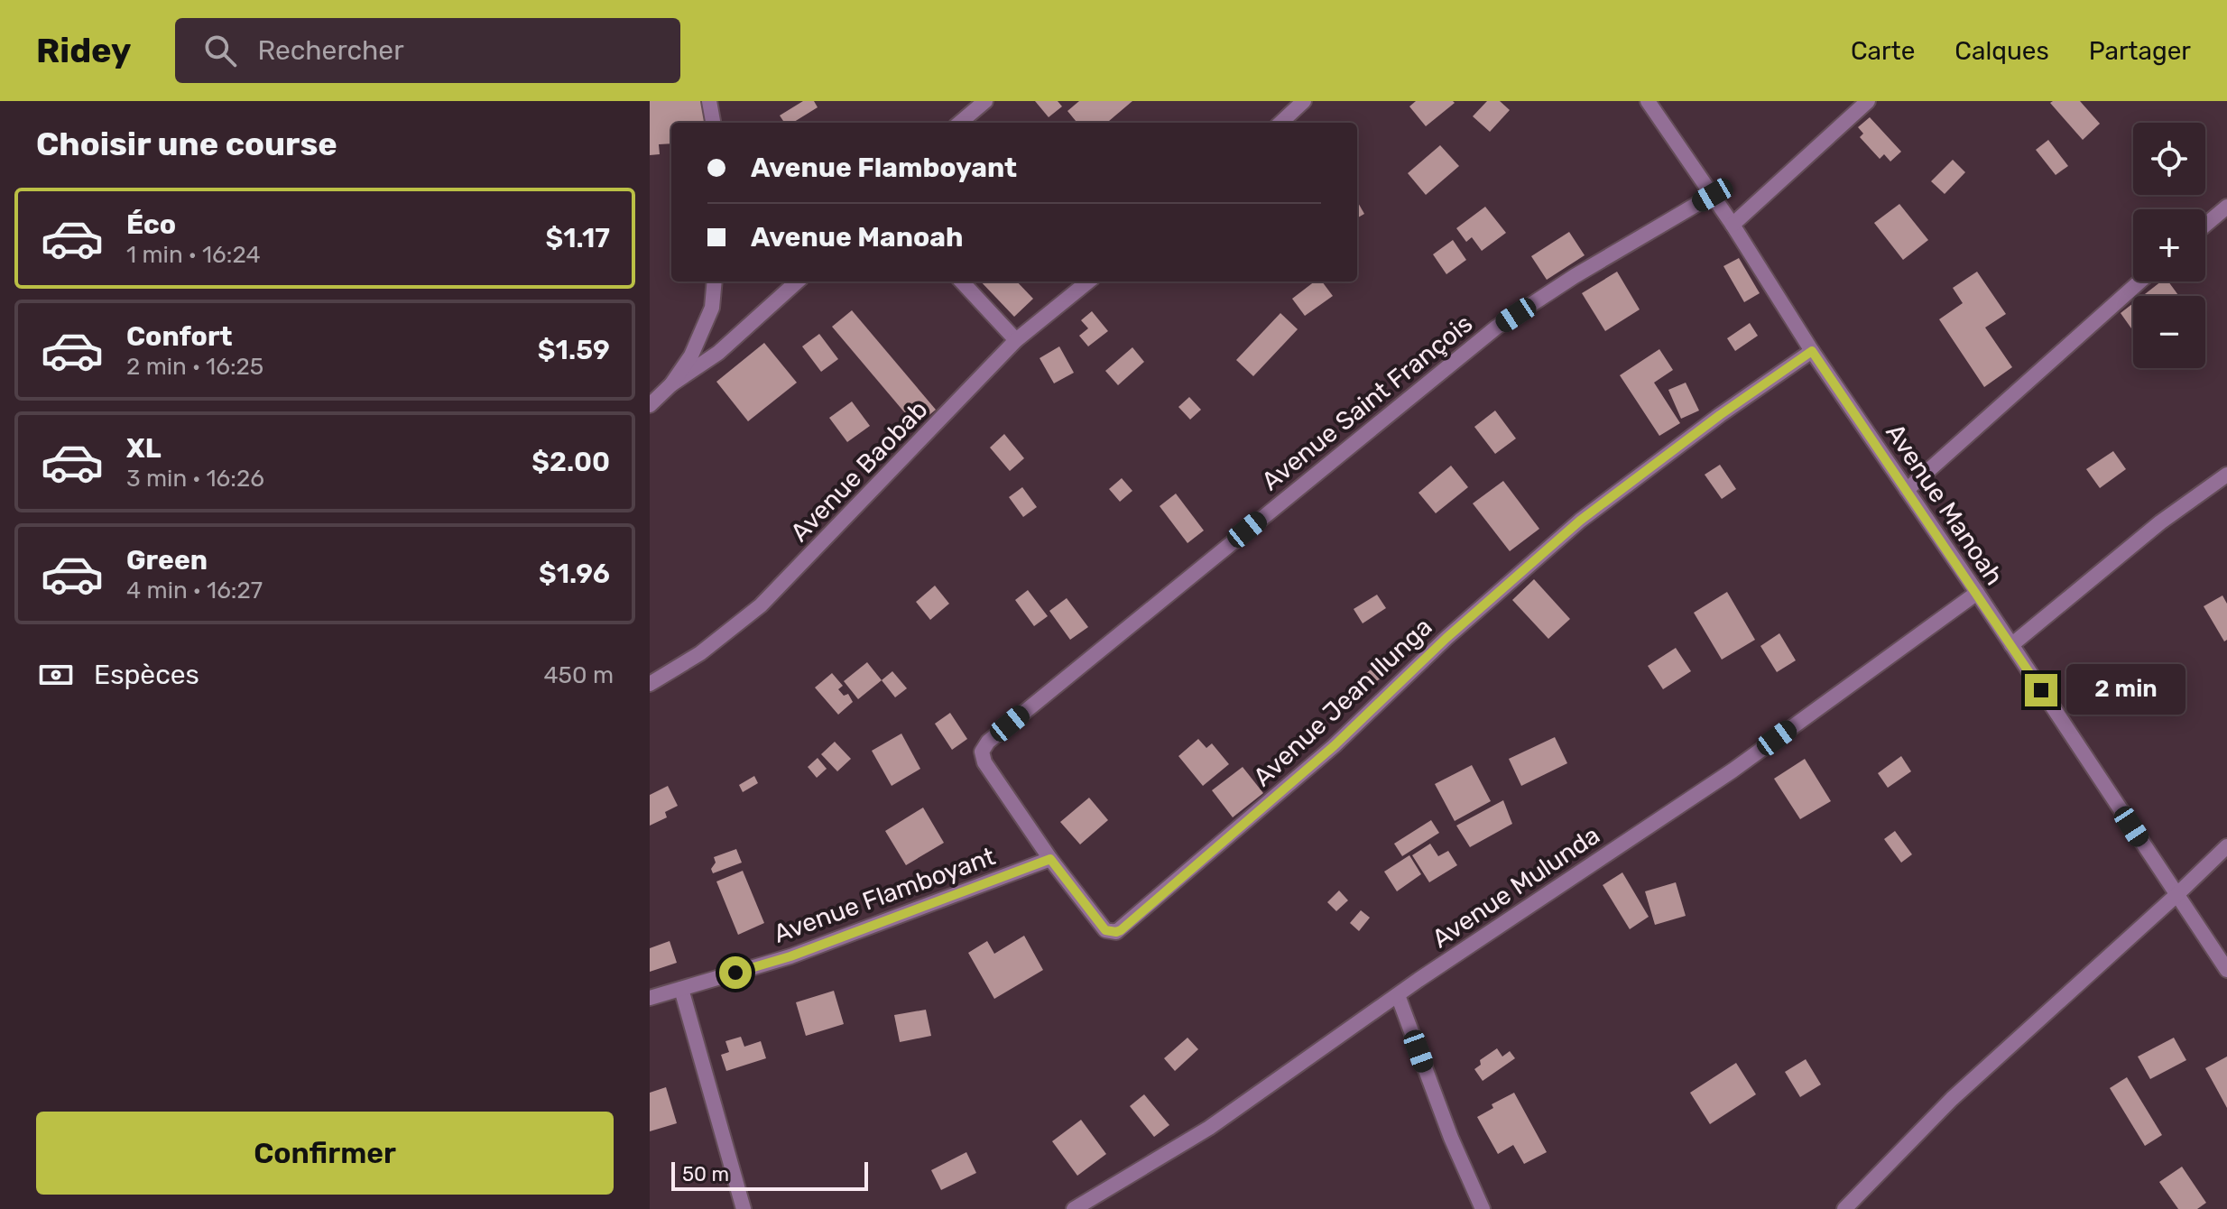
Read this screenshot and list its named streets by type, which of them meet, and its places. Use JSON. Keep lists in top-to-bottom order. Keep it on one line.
{"streets":{"street":["Avenue Saint François","Avenue Baobab","Avenue Manoah","Avenue Jean Ilunga","Avenue Mulunda","Avenue Flamboyant"]},"crossings":[["Avenue Saint François","Avenue Manoah"],["Avenue Saint François","Avenue Jean Ilunga"],["Avenue Manoah","Avenue Jean Ilunga"],["Avenue Manoah","Avenue Mulunda"],["Avenue Jean Ilunga","Avenue Flamboyant"]],"scale_bar":"50 m","page":{"header":"Ridey","search":"Rechercher","nav":["Carte","Calques","Partager"],"heading":"Choisir une course","map_buttons":["+","−"],"banner":["Avenue Flamboyant","Avenue Manoah"],"list":[{"name":"Éco","note":"1 min · 16:24","value":"$1.17"},{"name":"Confort","note":"2 min · 16:25","value":"$1.59"},{"name":"XL","note":"3 min · 16:26","value":"$2.00"},{"name":"Green","note":"4 min · 16:27","value":"$1.96"}],"pay":["Espèces","450 m"],"bubble":"2 min","buttons":"Confirmer","scale":"50 m"}}
